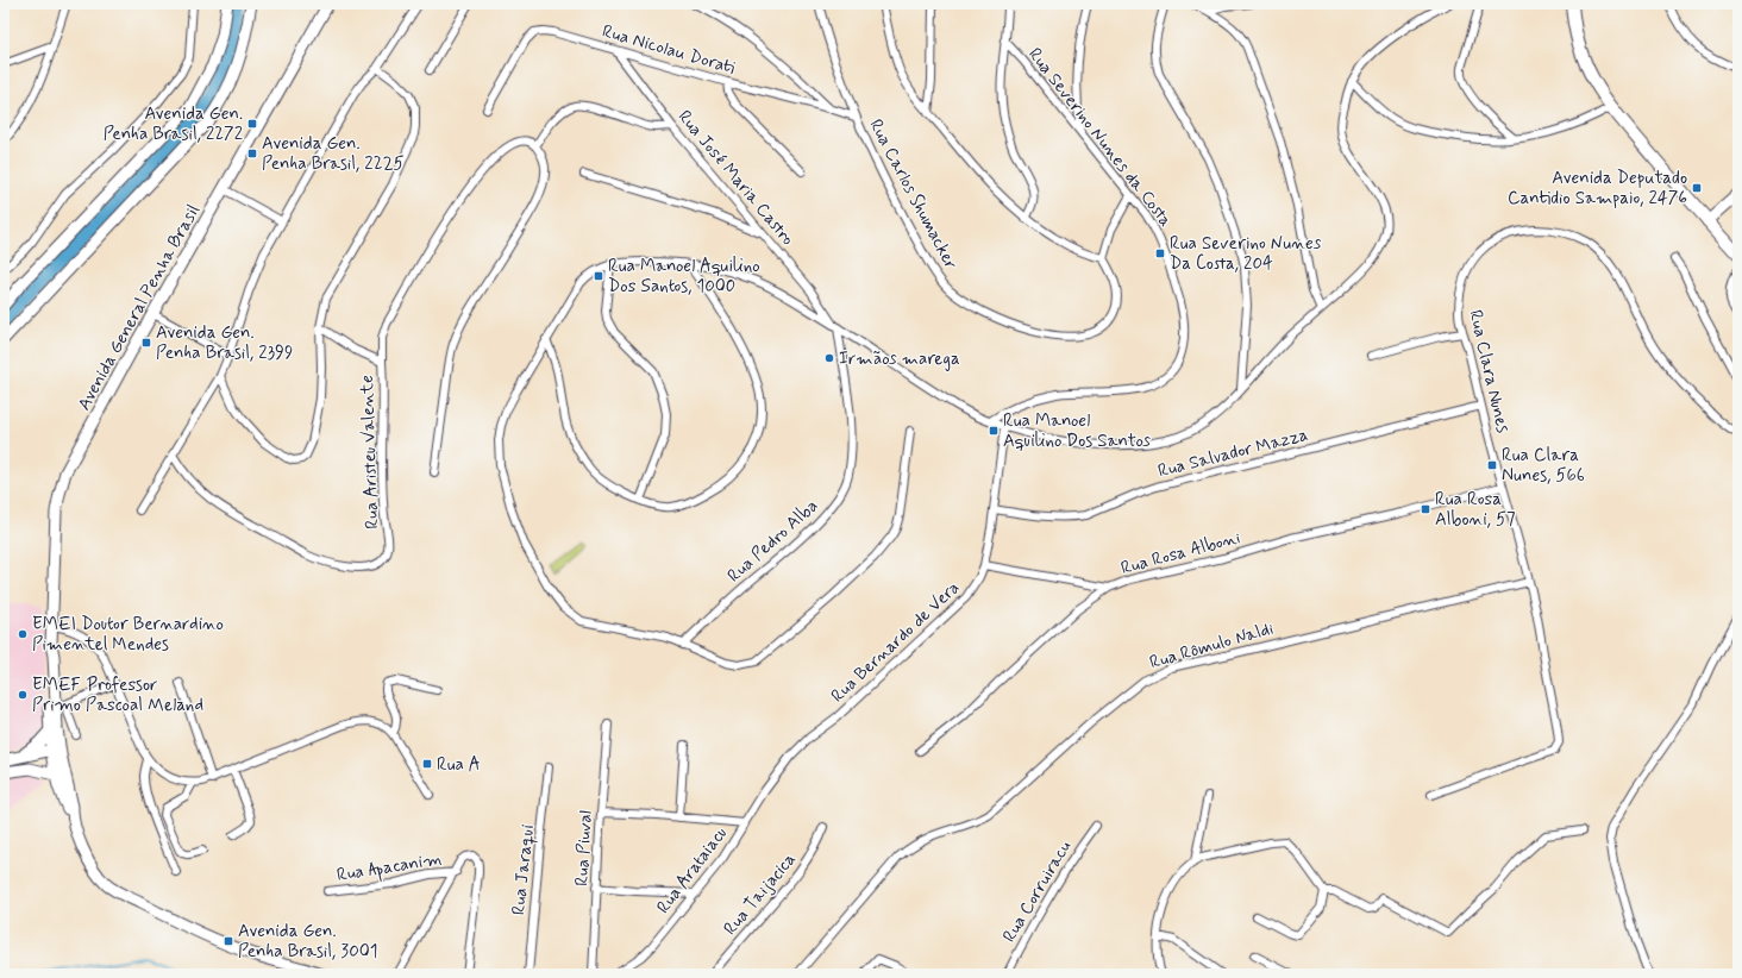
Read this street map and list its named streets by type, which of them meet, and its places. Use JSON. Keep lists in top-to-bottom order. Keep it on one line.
{"streets":{"main road":["Avenida General Penha Brasil"],"street":["Rua Nicolau Dorati","Rua Severino Nunes da Costa","Rua José Maria Castro","Rua Carlos Shumacker","Rua Clara Nunes","Rua Aristeu Valente","Rua Salvador Mazza","Rua Pedro Alba","Rua Rosa Alboni","Rua Bernardo de Vera","Rua Rômulo Naldi","Rua Piuval","Rua Apacanim","Rua Jaraqui","Rua Arataiacu","Rua Corruiracu","Rua Taijacica"]},"crossings":[["Rua Nicolau Dorati","Rua José Maria Castro"],["Rua Nicolau Dorati","Rua Carlos Shumacker"],["Rua José Maria Castro","Rua Pedro Alba"],["Rua Clara Nunes","Rua Salvador Mazza"],["Rua Clara Nunes","Rua Rosa Alboni"],["Rua Clara Nunes","Rua Rômulo Naldi"],["Rua Salvador Mazza","Rua Bernardo de Vera"],["Rua Bernardo de Vera","Rua Arataiacu"]],"places":{"transit":["Avenida Gen. Penha Brasil, 2272","Avenida Gen. Penha Brasil, 2225","Avenida Deputado Cantidio Sampaio, 2476","Rua Severino Nunes Da Costa, 204","Rua Manoel Aquilino Dos Santos, 1000","Avenida Gen. Penha Brasil, 2399","Rua Manoel Aquilino Dos Santos","Rua Clara Nunes, 566","Rua Rosa Alboni, 57","Rua A","Avenida Gen. Penha Brasil, 3001"],"other":["Irmãos marega","EMEI Doutor Bernardino Pimentel Mendes","EMEF Professor Primo Pascoal Meland"]}}
